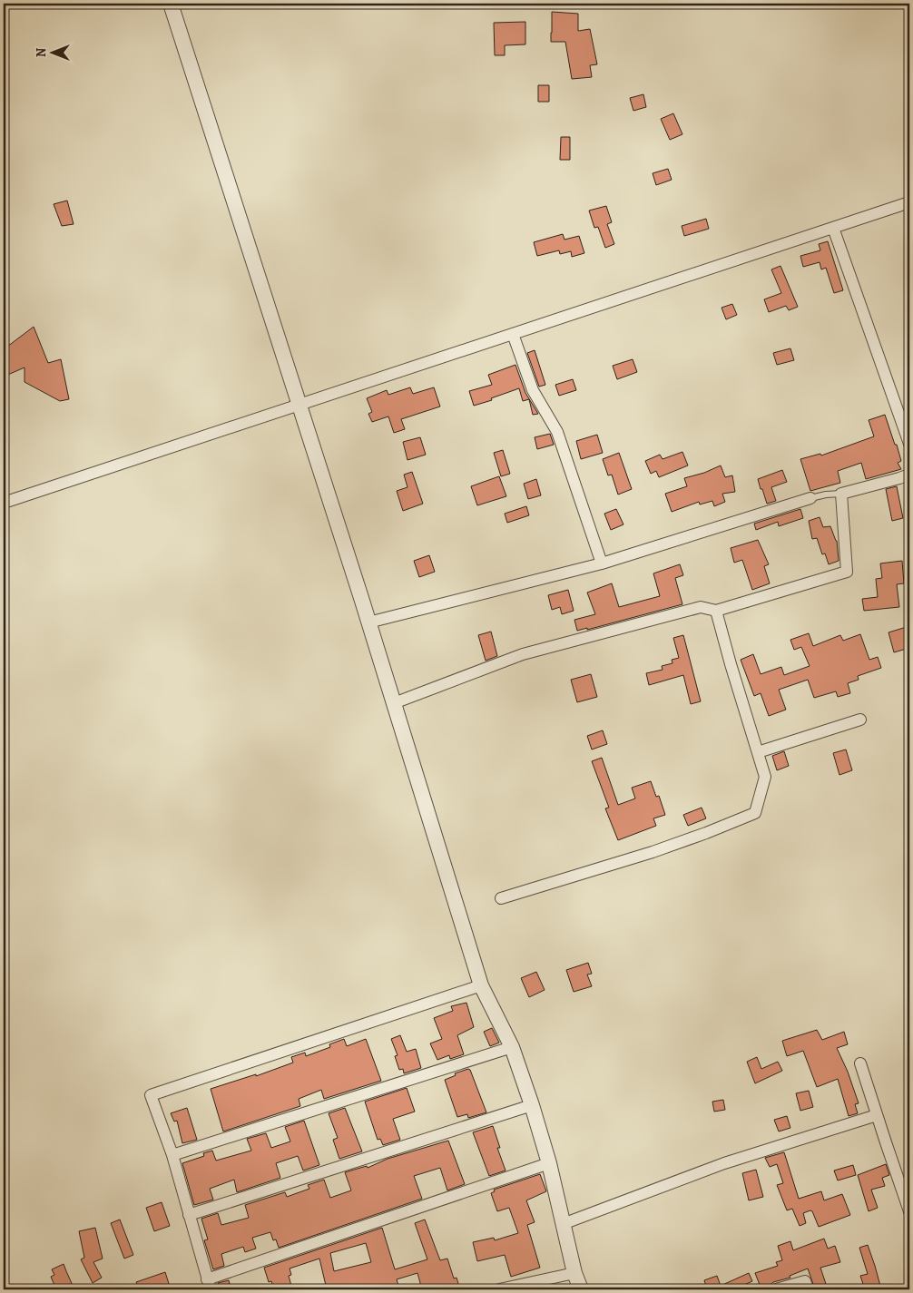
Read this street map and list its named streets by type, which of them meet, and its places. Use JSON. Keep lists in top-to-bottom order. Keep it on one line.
{"north":"left"}
